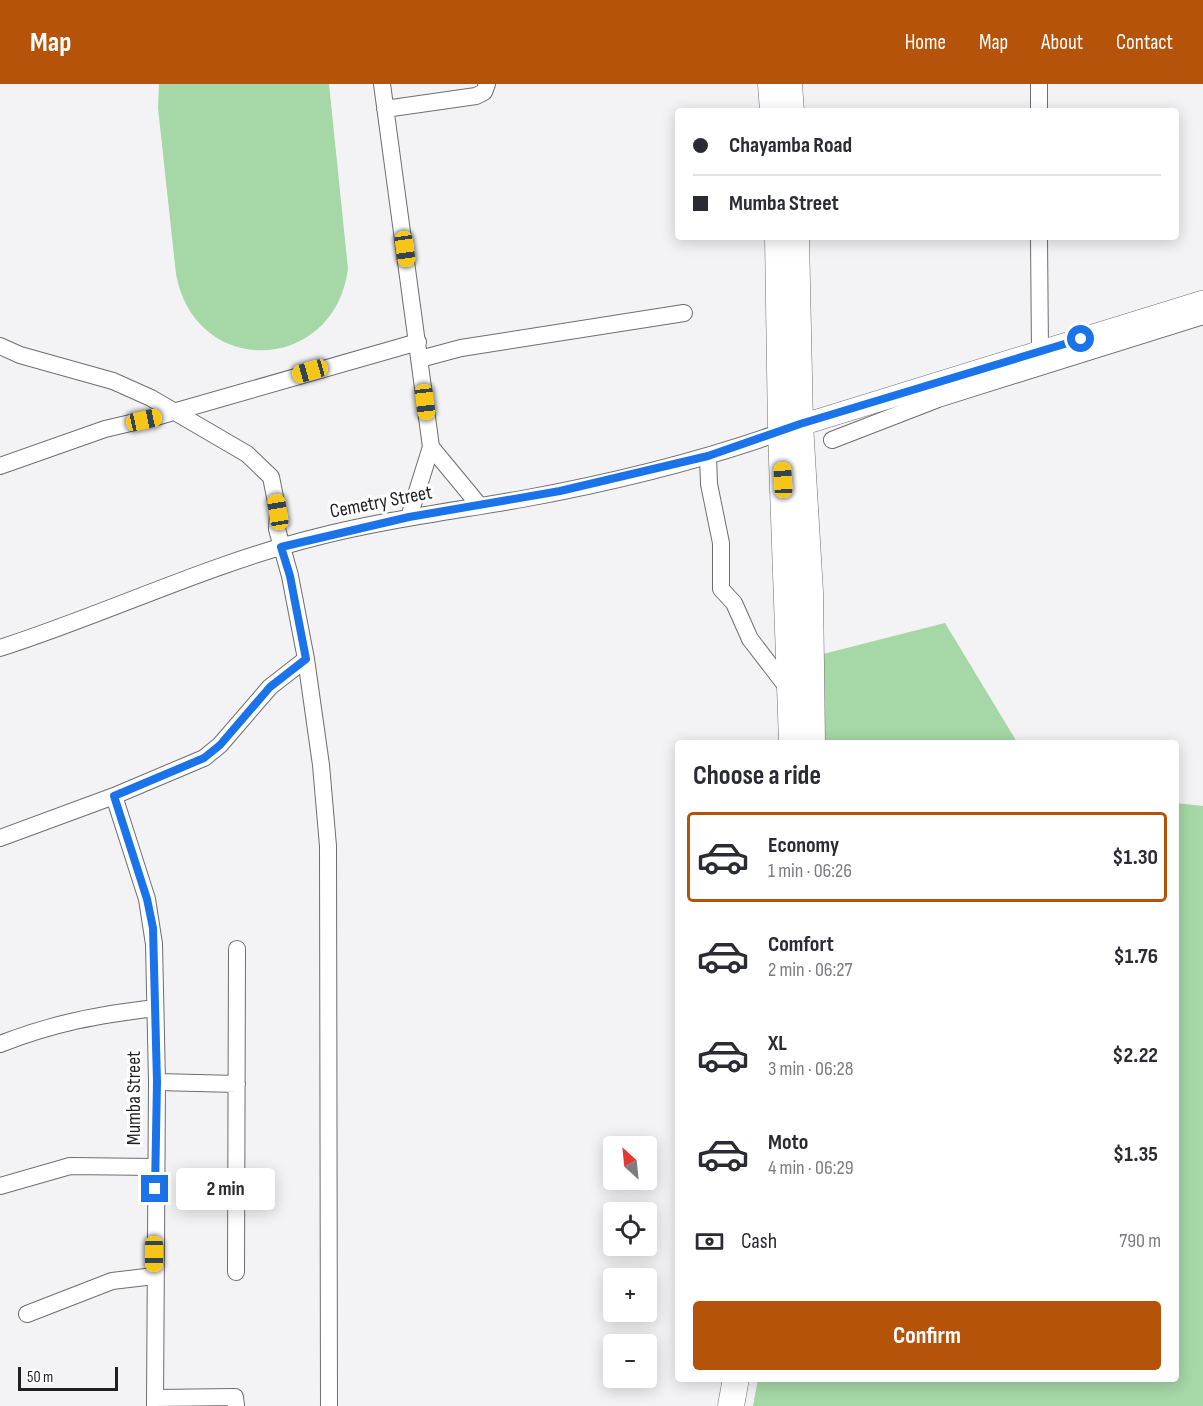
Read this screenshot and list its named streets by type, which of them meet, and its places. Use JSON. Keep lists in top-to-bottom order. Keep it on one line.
{"streets":{"street":["Cemetry Street","Mumba Street"]},"scale_bar":"50 m","north":"top left","page":{"header":"Map","nav":["Home","Map","About","Contact"],"banner":["Chayamba Road","Mumba Street"],"heading":"Choose a ride","list":[{"name":"Economy","note":"1 min · 06:26","value":"$1.30"},{"name":"Comfort","note":"2 min · 06:27","value":"$1.76"},{"name":"XL","note":"3 min · 06:28","value":"$2.22"},{"name":"Moto","note":"4 min · 06:29","value":"$1.35"}],"map_buttons":["+","−"],"bubble":"2 min","pay":["Cash","790 m"],"buttons":"Confirm","scale":"50 m"}}
